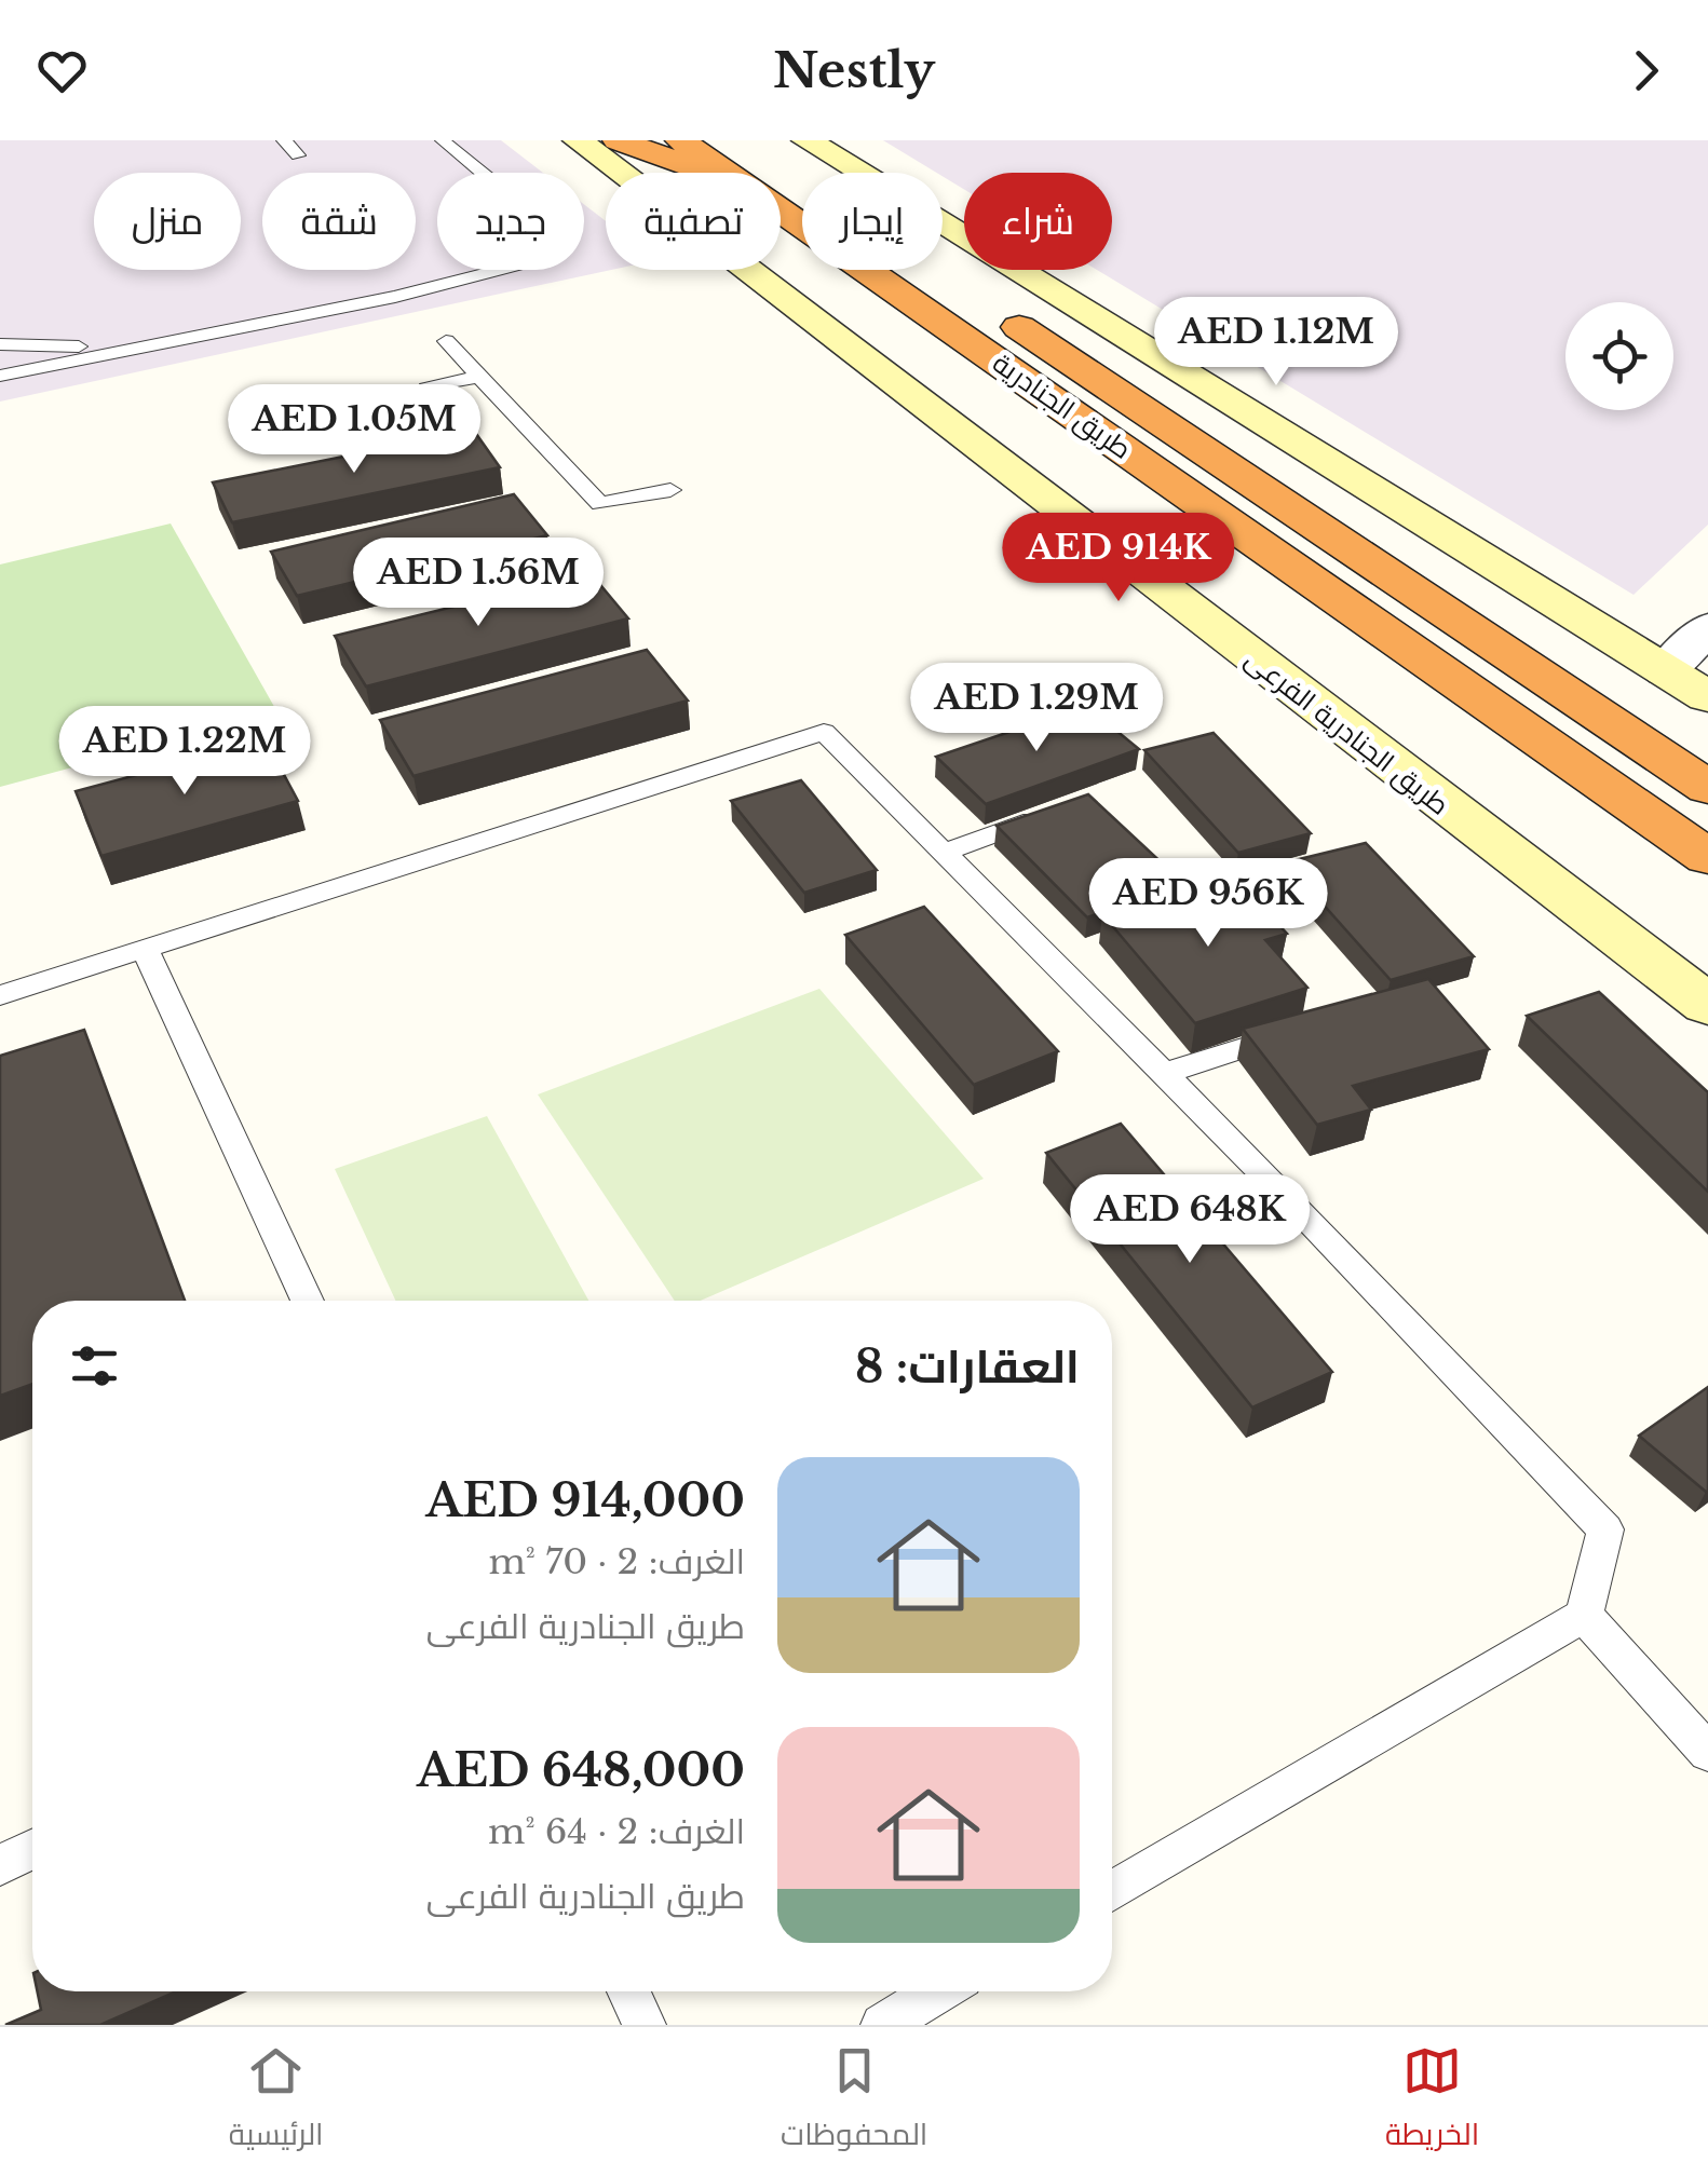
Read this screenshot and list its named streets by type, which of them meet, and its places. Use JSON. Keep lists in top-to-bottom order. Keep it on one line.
{"streets":{"highway":["طريق الجنادرية"],"street":["طريق الجنادرية الفرعى"]},"page":{"header":"Nestly","chip":["شراء","إيجار","تصفية","جديد","شقة","منزل"],"price":["AED 1.12M","AED 1.05M","AED 914K","AED 1.56M","AED 1.29M","AED 1.22M","AED 956K","AED 648K"],"heading":"العقارات: 8","list":[{"name":"AED 914,000","note":"الغرف: 2 · 70 m² · طريق الجنادرية الفرعى"},{"name":"AED 648,000","note":"الغرف: 2 · 64 m² · طريق الجنادرية الفرعى"}],"tabs":["الخريطة","المحفوظات","الرئيسية"]}}
